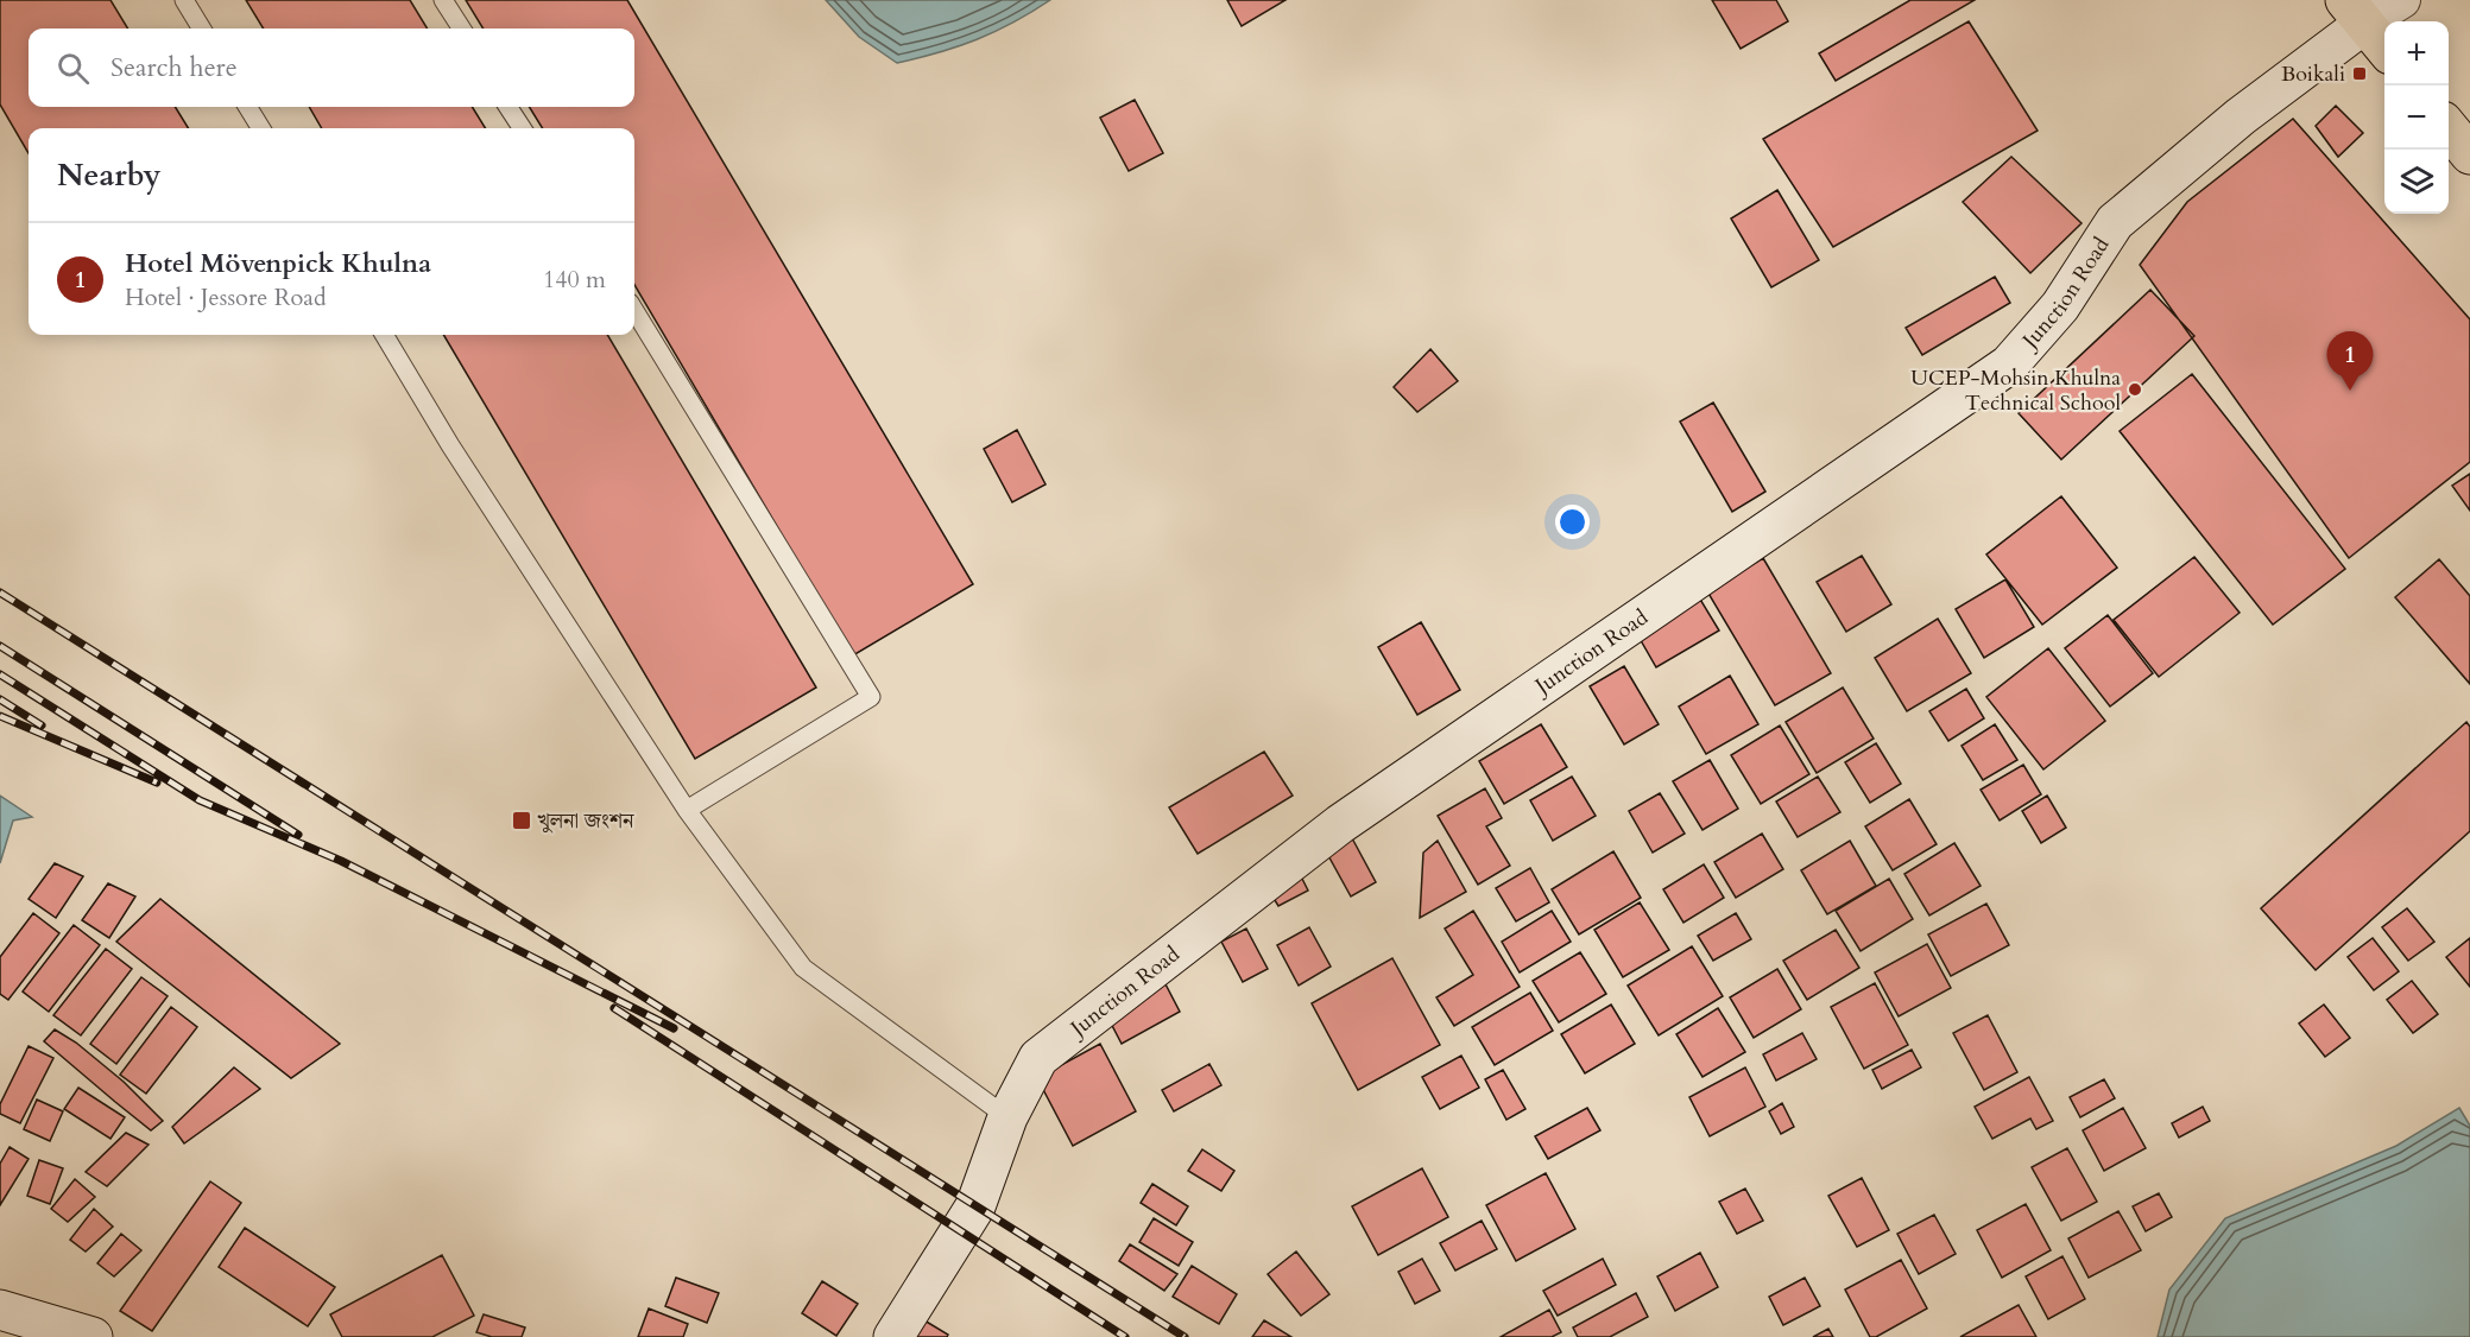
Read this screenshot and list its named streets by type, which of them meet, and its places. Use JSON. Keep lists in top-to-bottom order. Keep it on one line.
{"streets":{"main road":["Junction Road"]},"places":{"transit":["Boikali","খুলনা জংশন"],"other":["UCEP-Mohsin Khulna Technical School"]},"page":{"map_buttons":["+","−"],"search":"Search here","heading":"Nearby","list":[{"mark":"1","name":"Hotel Mövenpick Khulna","note":"Hotel · Jessore Road","value":"140 m"}],"pins":"1"}}
